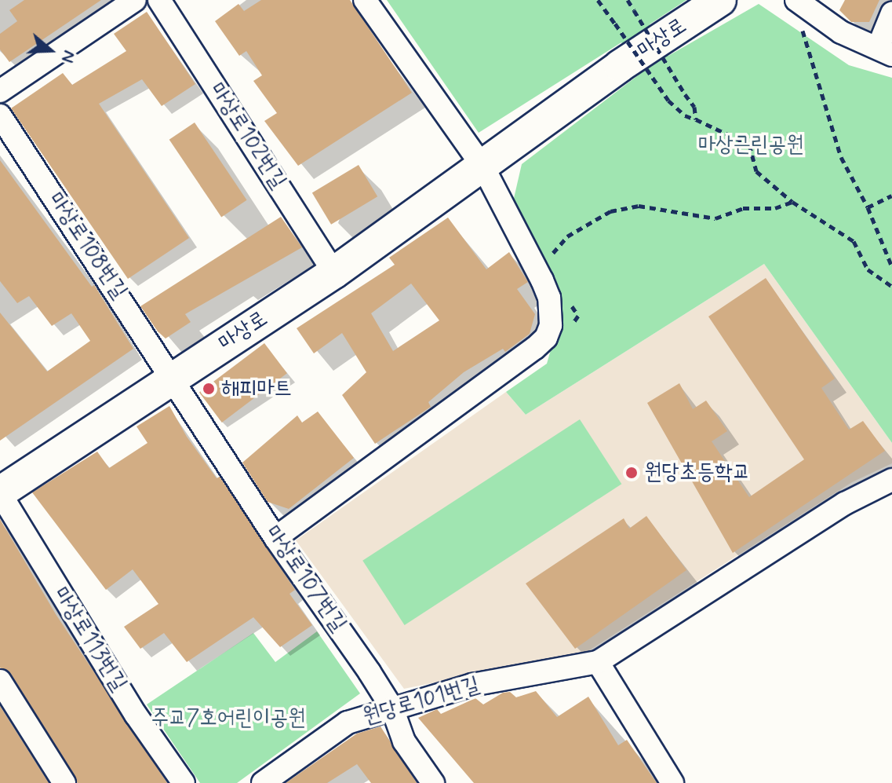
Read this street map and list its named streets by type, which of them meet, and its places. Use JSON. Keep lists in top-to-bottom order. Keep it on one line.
{"streets":{"street":["마상로","마상로102번길","마상로108번길","마상로107번길","마상로113번길","원당로101번길"]},"crossings":[["마상로","마상로102번길"],["마상로","마상로108번길"],["마상로","마상로107번길"],["마상로","마상로113번길"],["마상로108번길","마상로107번길"],["마상로107번길","원당로101번길"]],"parks":["마상근린공원","주교7호어린이공원"],"places":["해피마트","원당초등학교"],"north":"right"}
